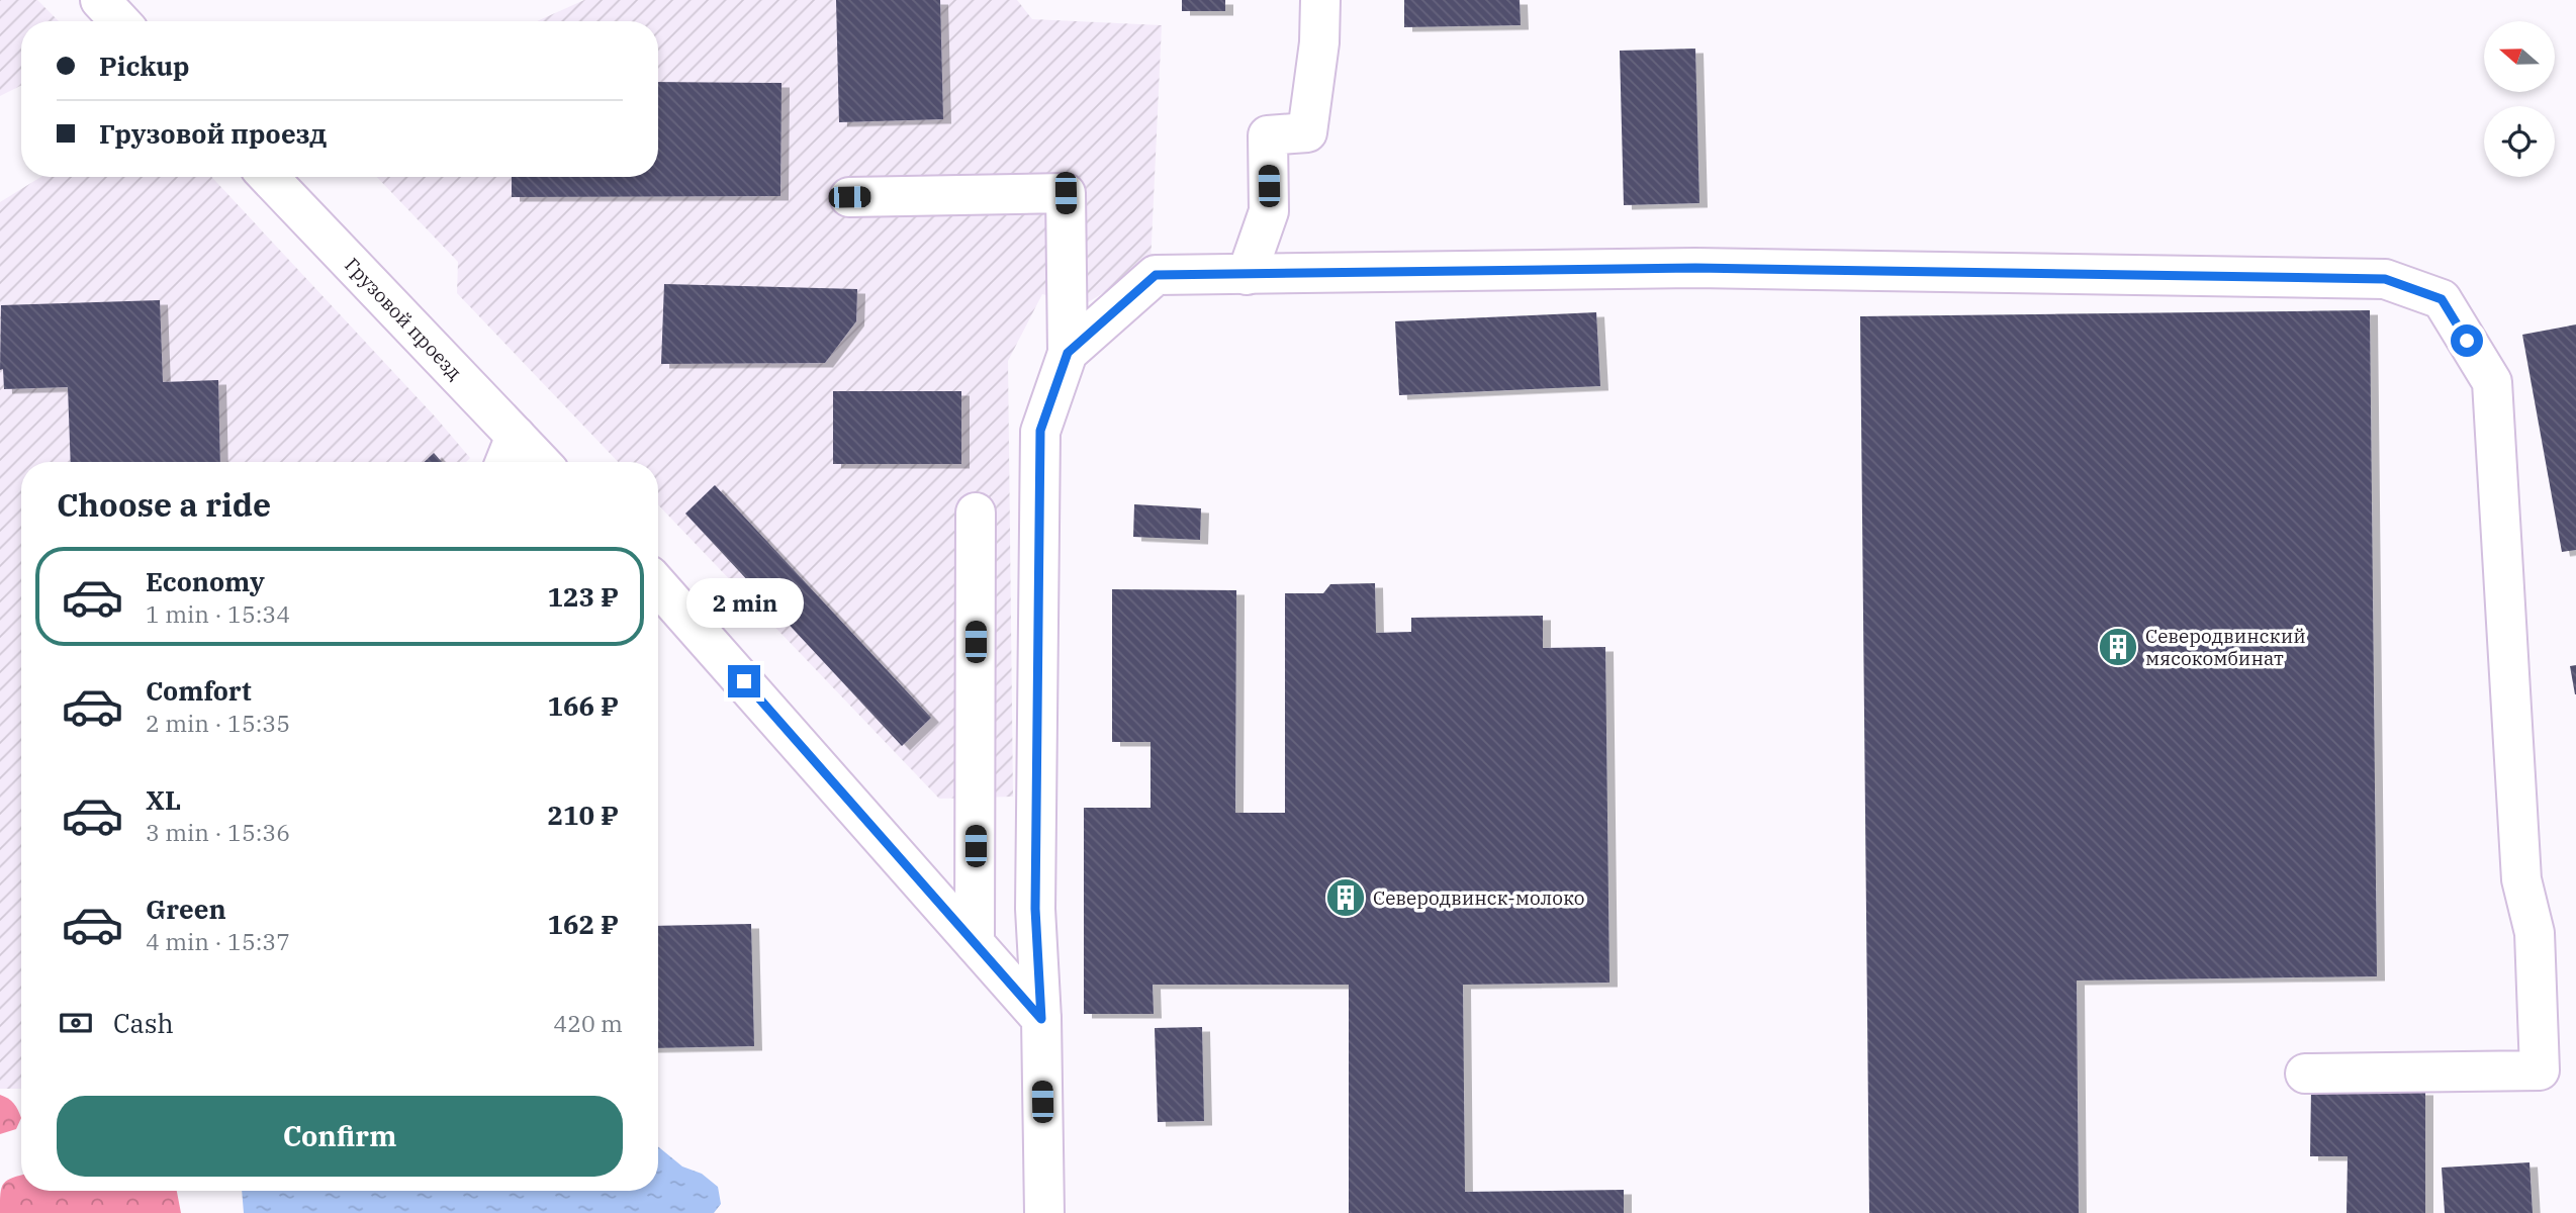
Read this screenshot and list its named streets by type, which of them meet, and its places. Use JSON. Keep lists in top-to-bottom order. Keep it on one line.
{"streets":{"street":["Грузовой проезд"]},"places":{"building":["Северодвинский мясокомбинат","Северодвинск-молоко"]},"north":"left","page":{"banner":["Pickup","Грузовой проезд"],"heading":"Choose a ride","list":[{"name":"Economy","note":"1 min · 15:34","value":"123 ₽"},{"name":"Comfort","note":"2 min · 15:35","value":"166 ₽"},{"name":"XL","note":"3 min · 15:36","value":"210 ₽"},{"name":"Green","note":"4 min · 15:37","value":"162 ₽"}],"bubble":"2 min","pay":["Cash","420 m"],"buttons":"Confirm"}}
